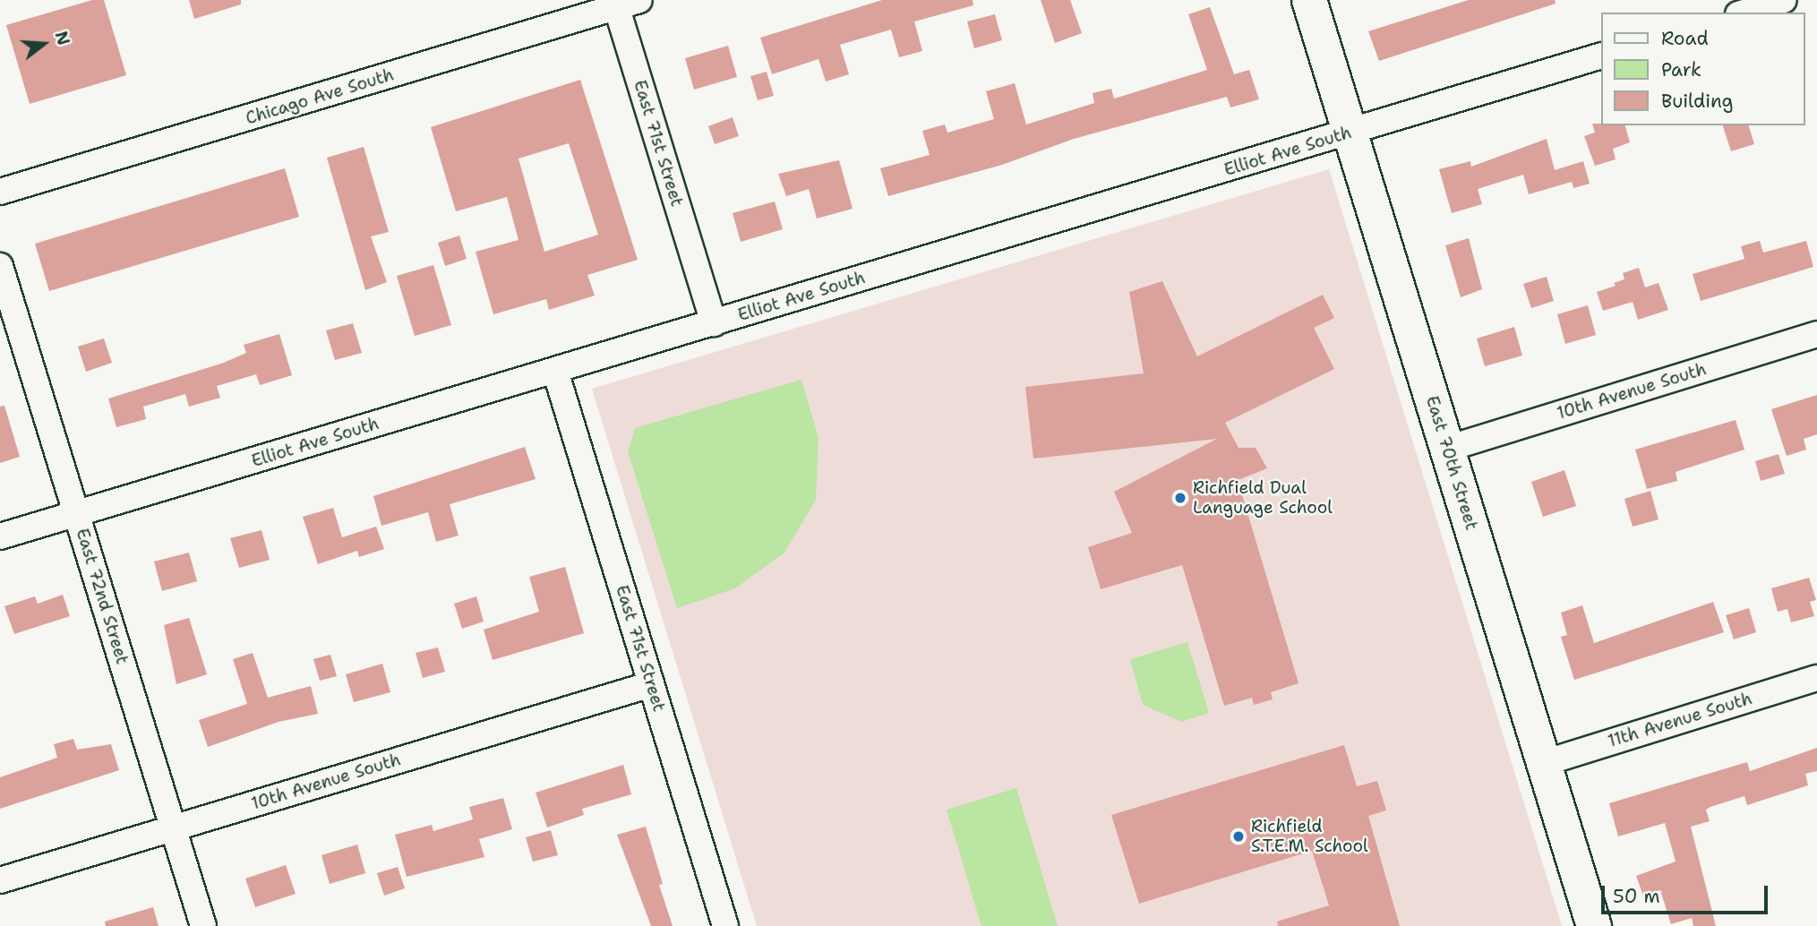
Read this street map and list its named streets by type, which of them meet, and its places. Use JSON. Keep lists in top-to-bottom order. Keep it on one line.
{"streets":{"street":["Chicago Ave South","East 71st Street","Elliot Ave South","10th Avenue South","East 70th Street","East 72nd Street","11th Avenue South"]},"crossings":[["Chicago Ave South","East 71st Street"],["East 71st Street","Elliot Ave South"],["East 71st Street","10th Avenue South"],["Elliot Ave South","East 70th Street"],["Elliot Ave South","East 72nd Street"],["10th Avenue South","East 70th Street"],["10th Avenue South","East 72nd Street"],["East 70th Street","11th Avenue South"]],"places":["Richfield Dual Language School","Richfield S.T.E.M. School"],"legend":["Road","Park","Building"],"scale_bar":"50 m","north":"right"}
